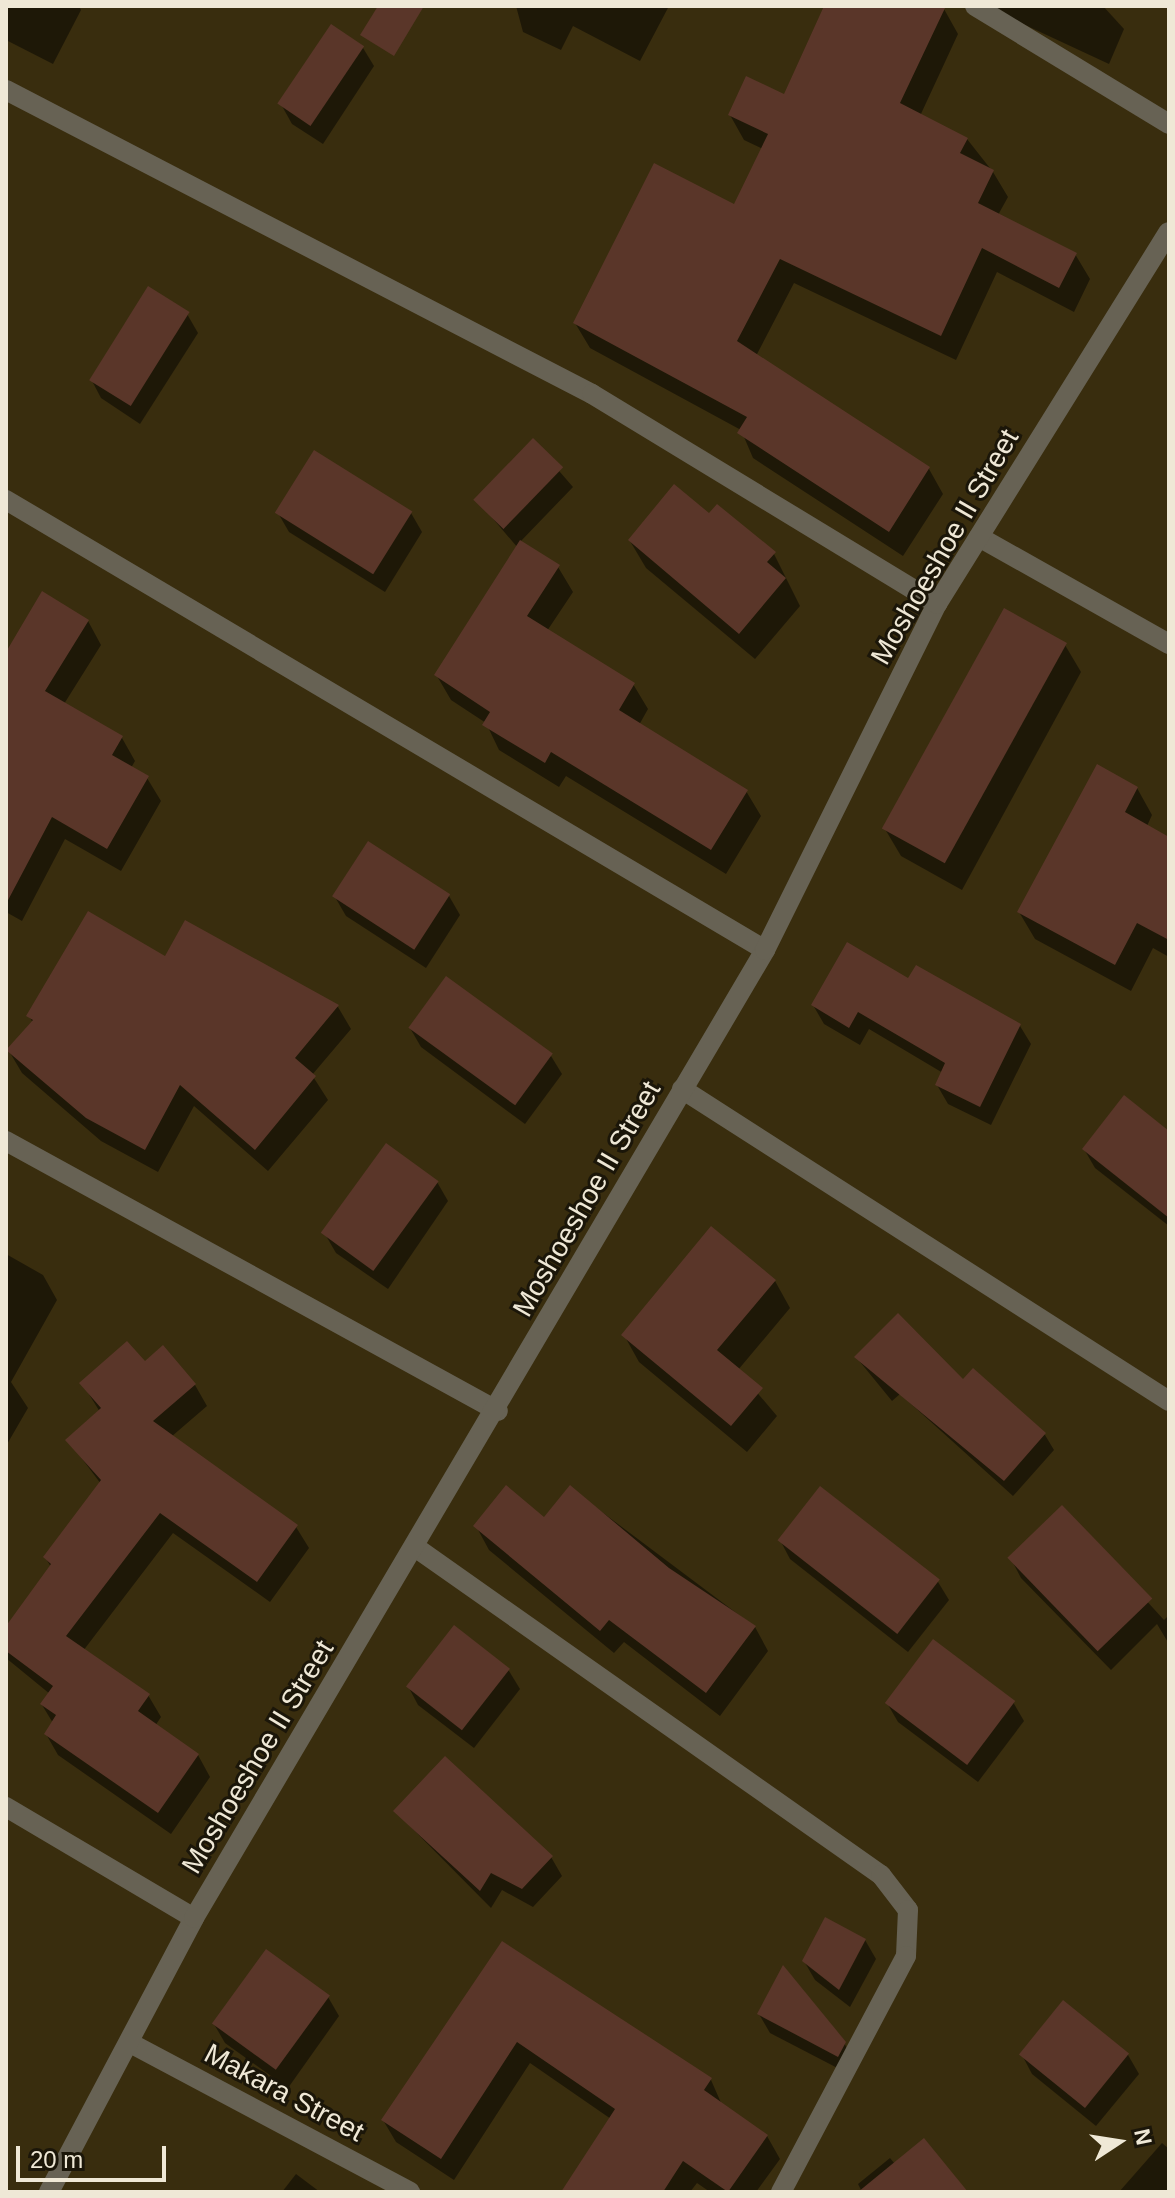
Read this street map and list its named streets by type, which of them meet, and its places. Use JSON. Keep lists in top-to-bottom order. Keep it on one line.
{"streets":{"street":["Moshoeshoe II Street","Makara Street"]},"crossings":[["Moshoeshoe II Street","Makara Street"]],"scale_bar":"20 m","north":"right"}
